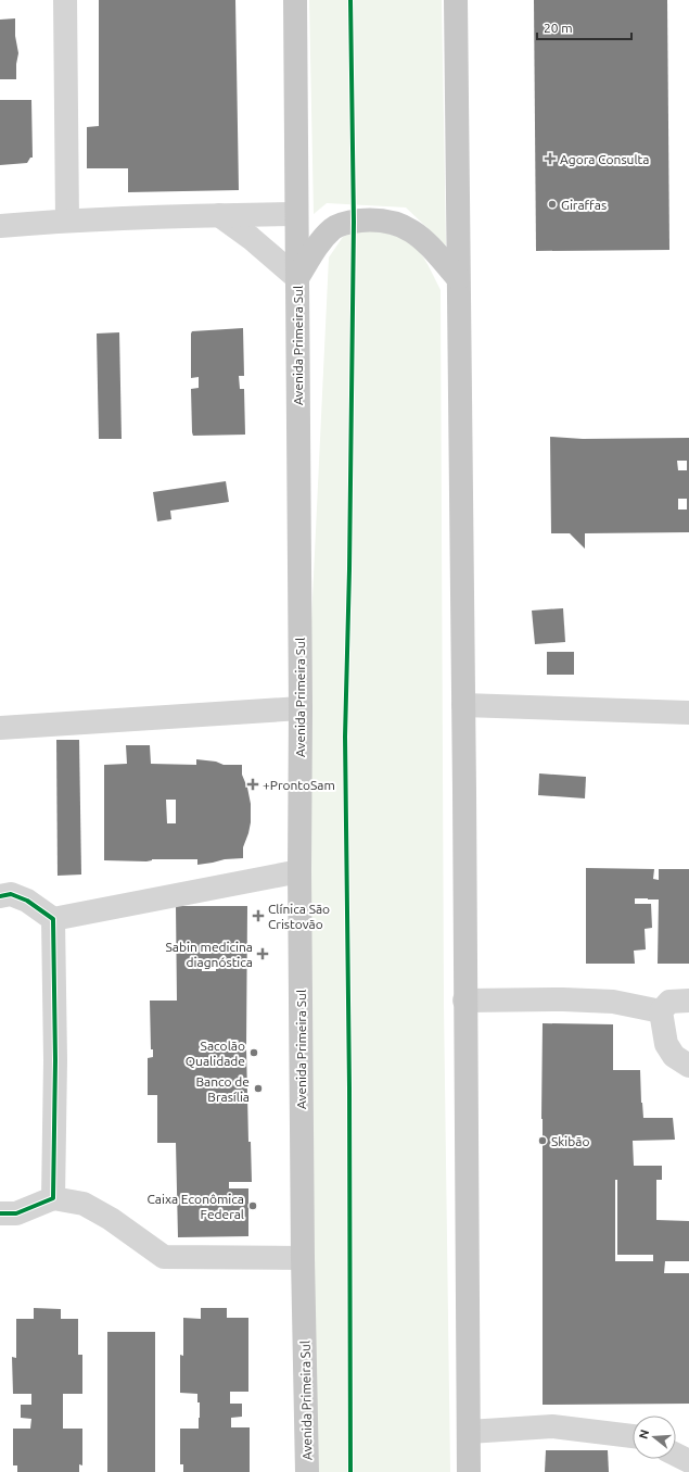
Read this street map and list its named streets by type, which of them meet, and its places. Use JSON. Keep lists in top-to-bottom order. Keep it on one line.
{"streets":{"main road":["Avenida Primeira Sul"]},"places":{"health":["Agora Consulta","+ProntoSam","Clínica São Cristovão","Sabin medicina diagnóstica"],"other":["Giraffas","Sacolão Qualidade","Banco de Brasília","Skibão","Caixa Econômica Federal"]},"scale_bar":"20 m","north":"left"}
